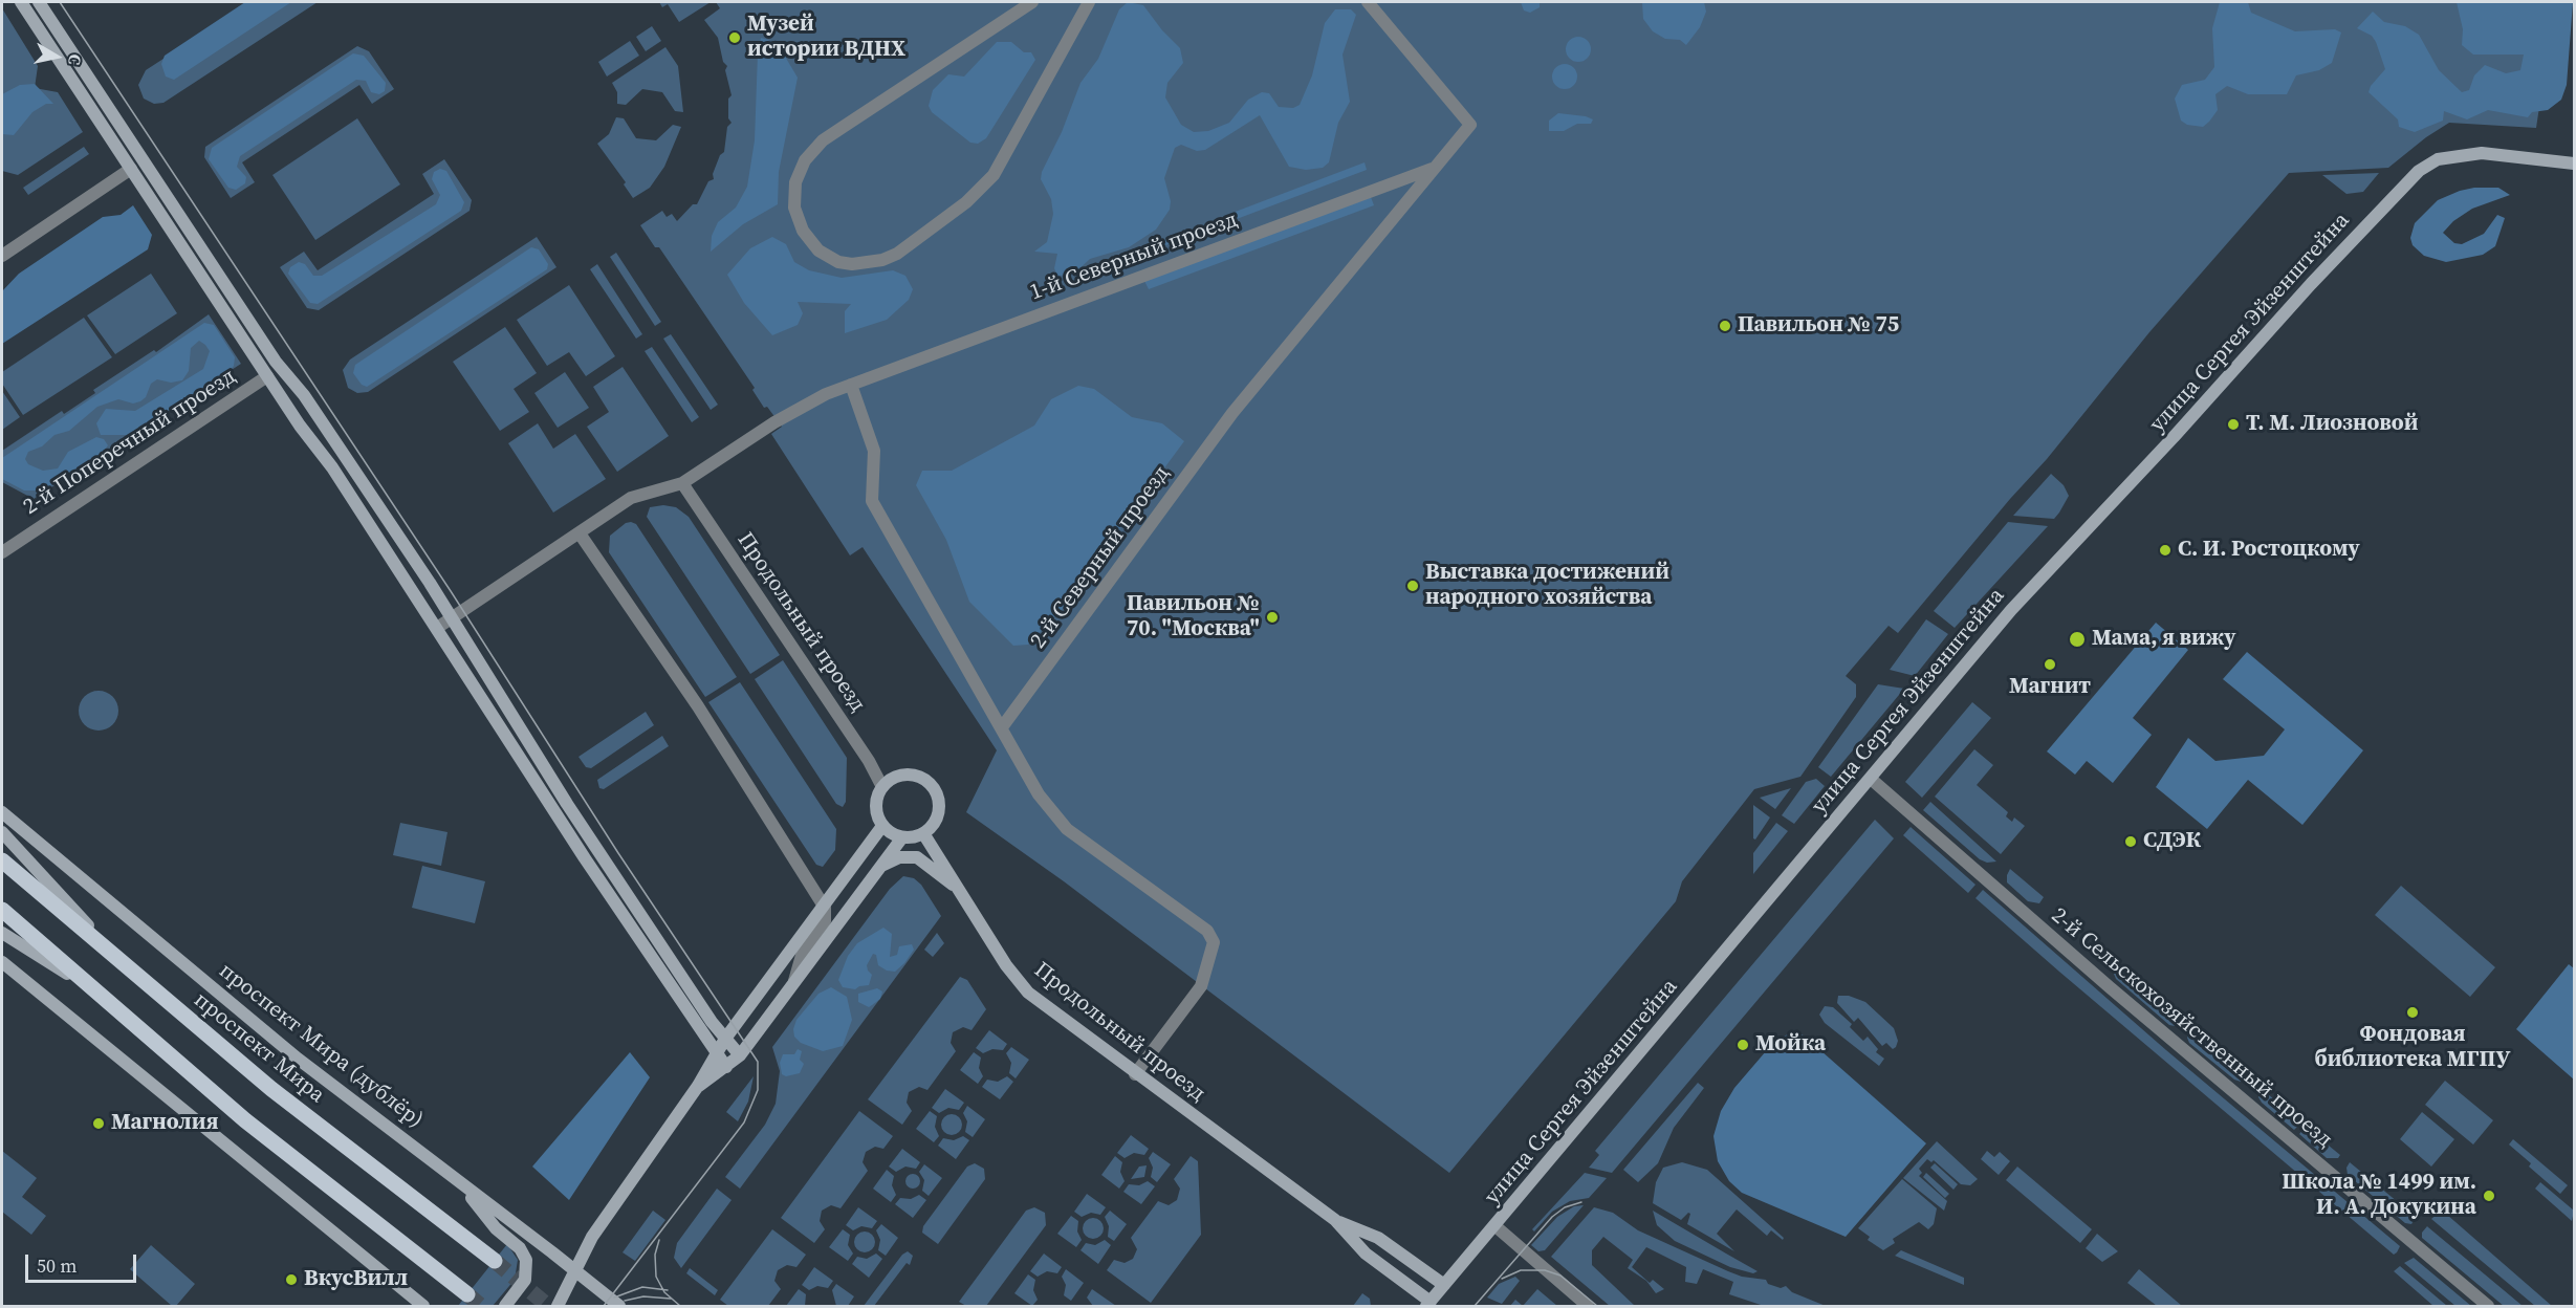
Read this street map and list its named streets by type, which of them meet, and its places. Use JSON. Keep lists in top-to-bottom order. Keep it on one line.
{"streets":{"main road":["улица Сергея Эйзенштейна","2-й Поперечный проезд","Продольный проезд","проспект Мира (дублёр)","проспект Мира"],"street":["1-й Северный проезд","2-й Северный проезд","2-й Сельскохозяйственный проезд"]},"crossings":[["1-й Северный проезд","2-й Северный проезд"],["1-й Северный проезд","Продольный проезд"],["улица Сергея Эйзенштейна","Продольный проезд"],["улица Сергея Эйзенштейна","2-й Сельскохозяйственный проезд"]],"places":["Музей истории ВДНХ","Павильон № 75","Т. М. Лиозновой","С. И. Ростоцкому","Выставка достижений народного хозяйства","Павильон № 70. \"Москва\"","Мама, я вижу","Магнит","СДЭК","Фондовая библиотека МГПУ","Мойка","Магнолия","Школа № 1499 им. И. А. Докукина","ВкусВилл"],"scale_bar":"50 m","north":"right"}
